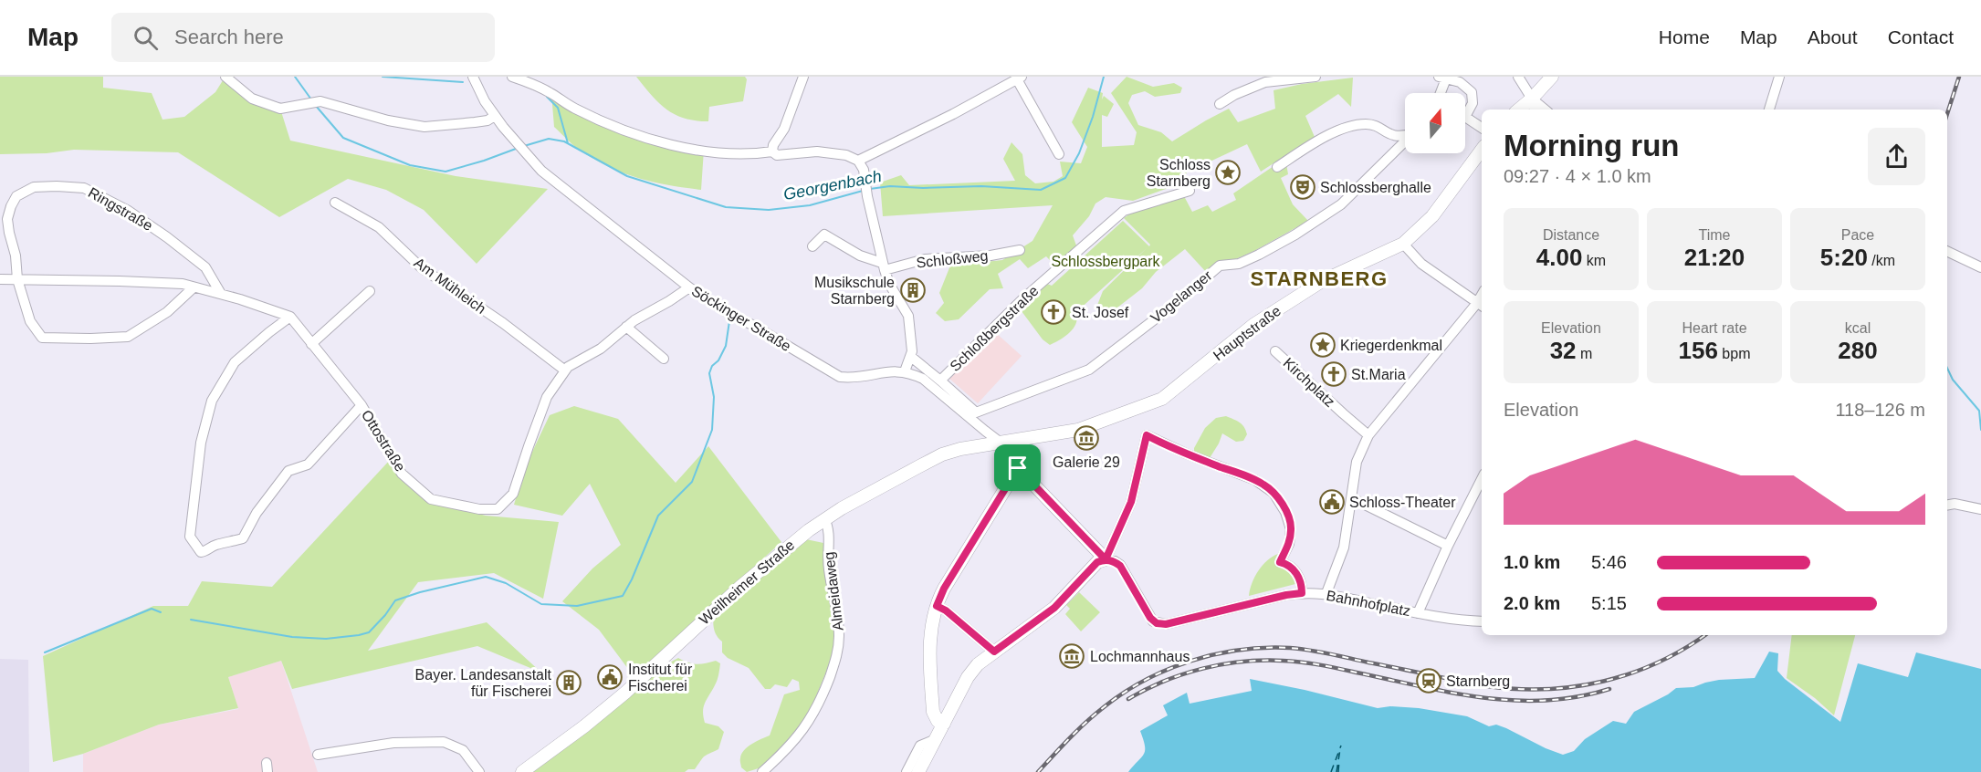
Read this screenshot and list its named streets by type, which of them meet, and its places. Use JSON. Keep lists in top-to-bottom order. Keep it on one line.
{"streets":{"main road":["Hauptstraße","Weilheimer Straße"],"street":["Ringstraße","Schloßweg","Am Mühleich","Vogelanger","Söckinger Straße","Schloßbergstraße","Kirchplatz","Ottostraße","Almeidaweg","Bahnhofplatz"]},"crossings":[["Am Mühleich","Ottostraße"],["Vogelanger","Schloßbergstraße"],["Söckinger Straße","Hauptstraße"],["Söckinger Straße","Ottostraße"],["Söckinger Straße","Weilheimer Straße"],["Hauptstraße","Weilheimer Straße"],["Weilheimer Straße","Almeidaweg"]],"districts":["STARNBERG"],"water":["Georgenbach"],"parks":["Schlossbergpark"],"places":{"place":["Schloss Starnberg","Kriegerdenkmal"],"theatre":["Schlossberghalle"],"building":["Musikschule Starnberg","Bayer. Landesanstalt für Fischerei"],"church":["St. Josef","St.Maria"],"museum":["Galerie 29","Lochmannhaus"],"public building":["Schloss-Theater","Institut für Fischerei"],"station":["Starnberg"]},"north":"top","page":{"header":"Map","search":"Search here","nav":["Home","Map","About","Contact"],"heading":["Morning run","09:27 · 4 × 1.0 km"],"stats":[["Distance","4.00 km"],["Time","21:20"],["Pace","5:20 /km"],["Elevation","32 m"],["Heart rate","156 bpm"],["kcal","280"]],"chart":["Elevation","118–126 m"],"list":[{"name":"1.0 km","note":"5:46"},{"name":"2.0 km","note":"5:15"}]}}
